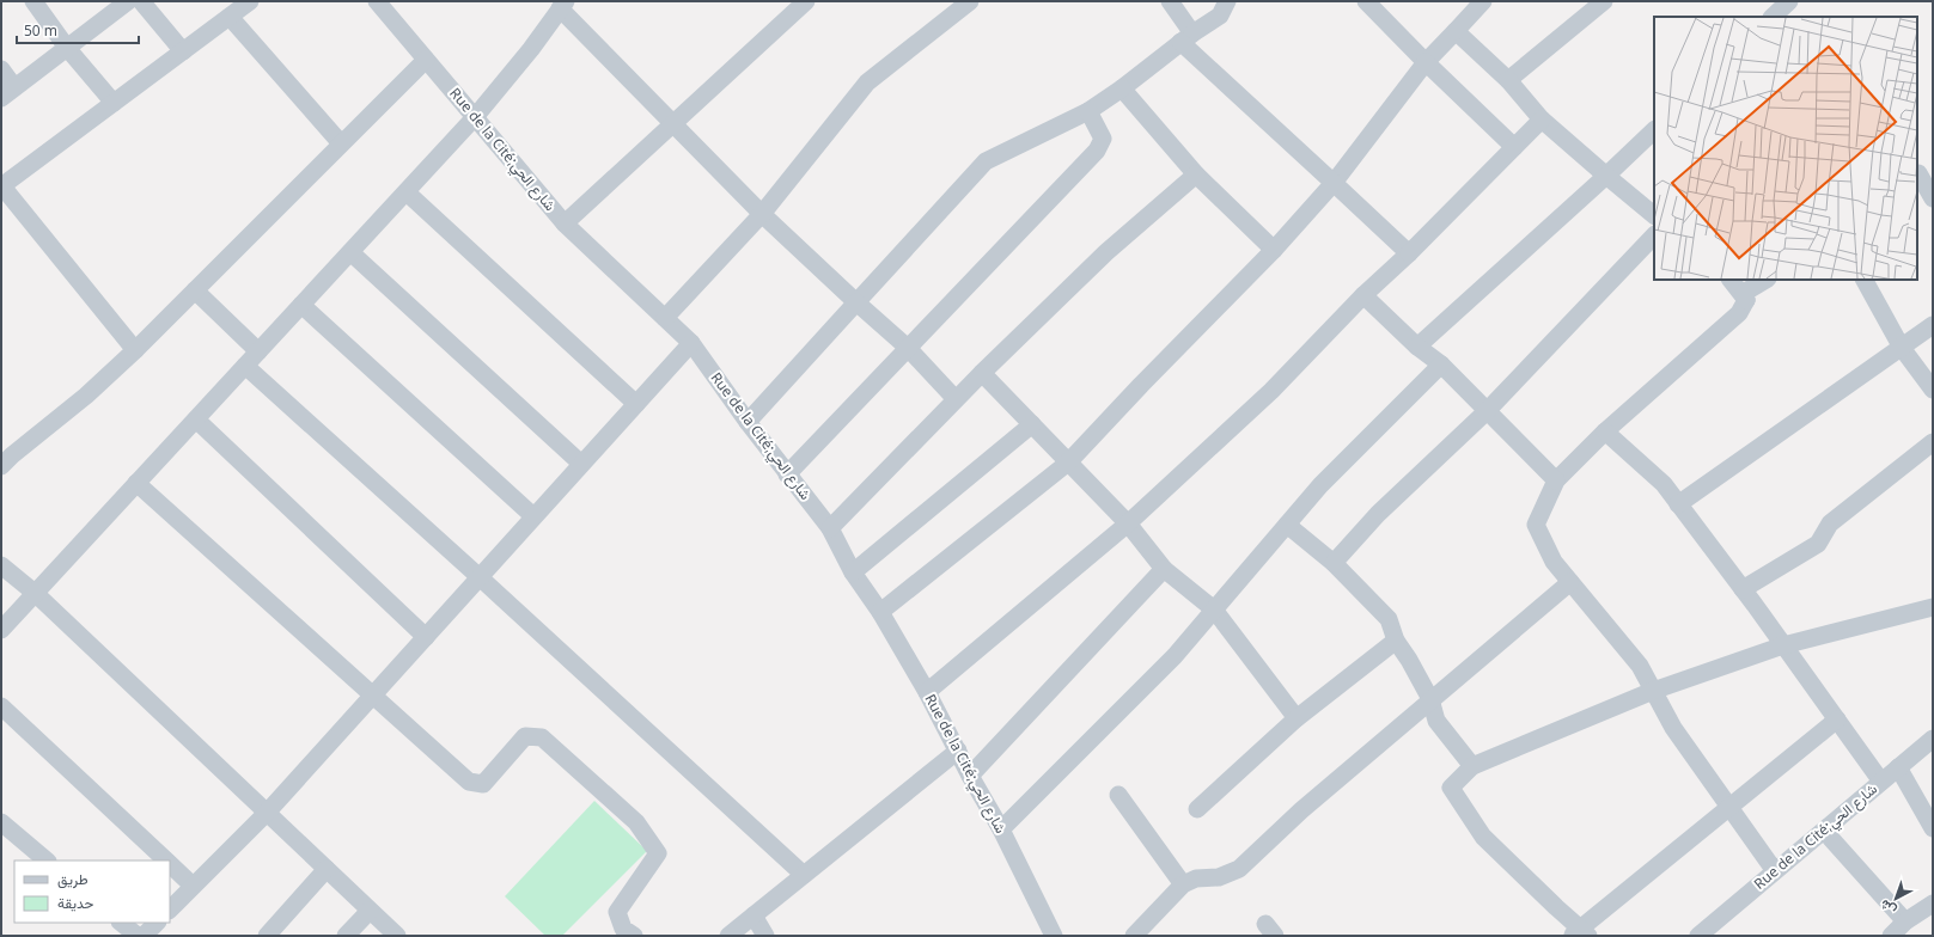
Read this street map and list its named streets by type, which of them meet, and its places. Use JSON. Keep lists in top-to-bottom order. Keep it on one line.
{"streets":{"street":["Rue de la Cité;شارع الحي"]},"legend":["طريق","حديقة"],"scale_bar":"50 m","north":"bottom left"}
